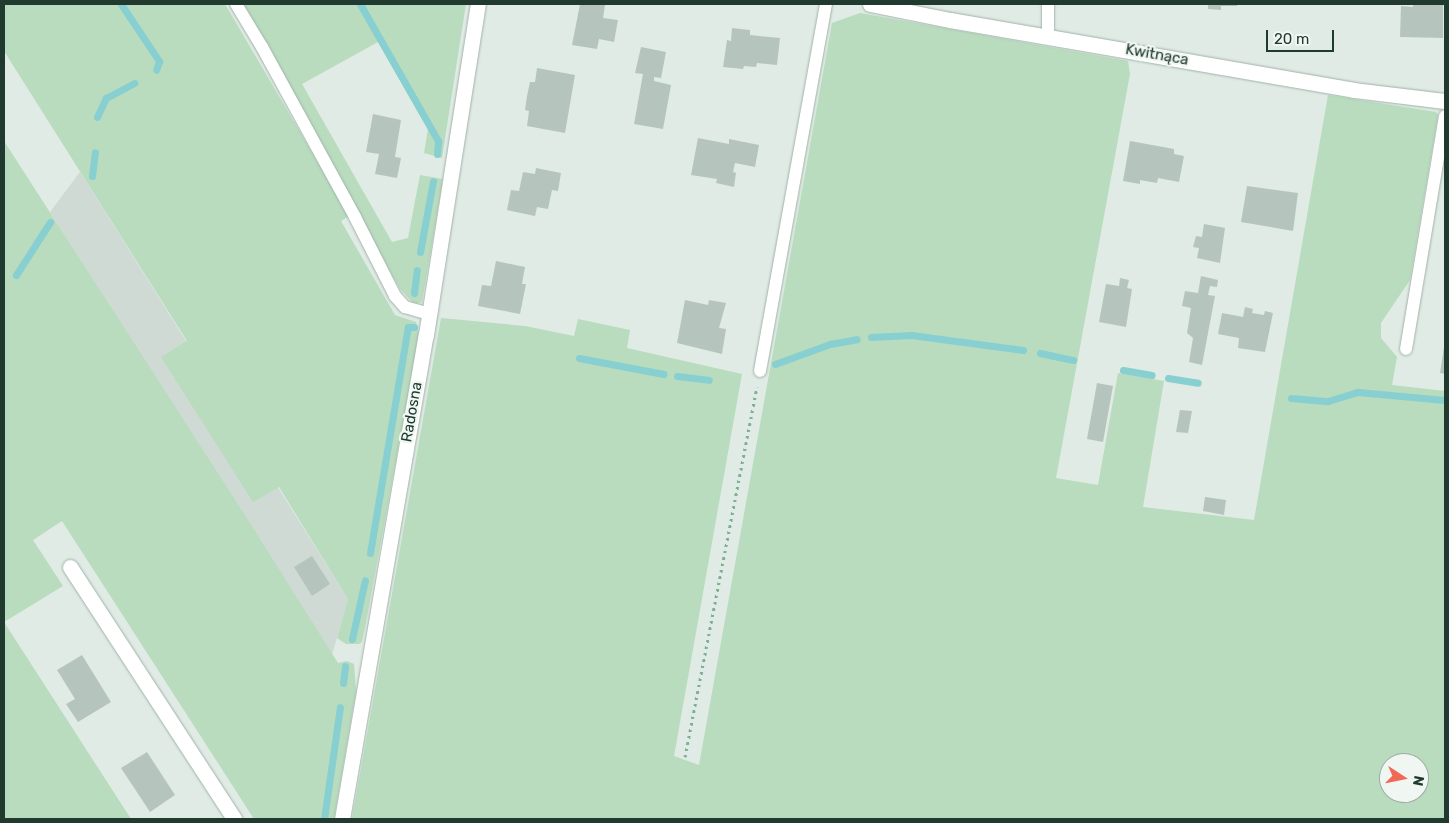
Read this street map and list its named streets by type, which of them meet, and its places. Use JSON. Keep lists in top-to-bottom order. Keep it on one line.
{"streets":{"street":["Kwitnąca","Radosna"]},"scale_bar":"20 m","north":"right"}
